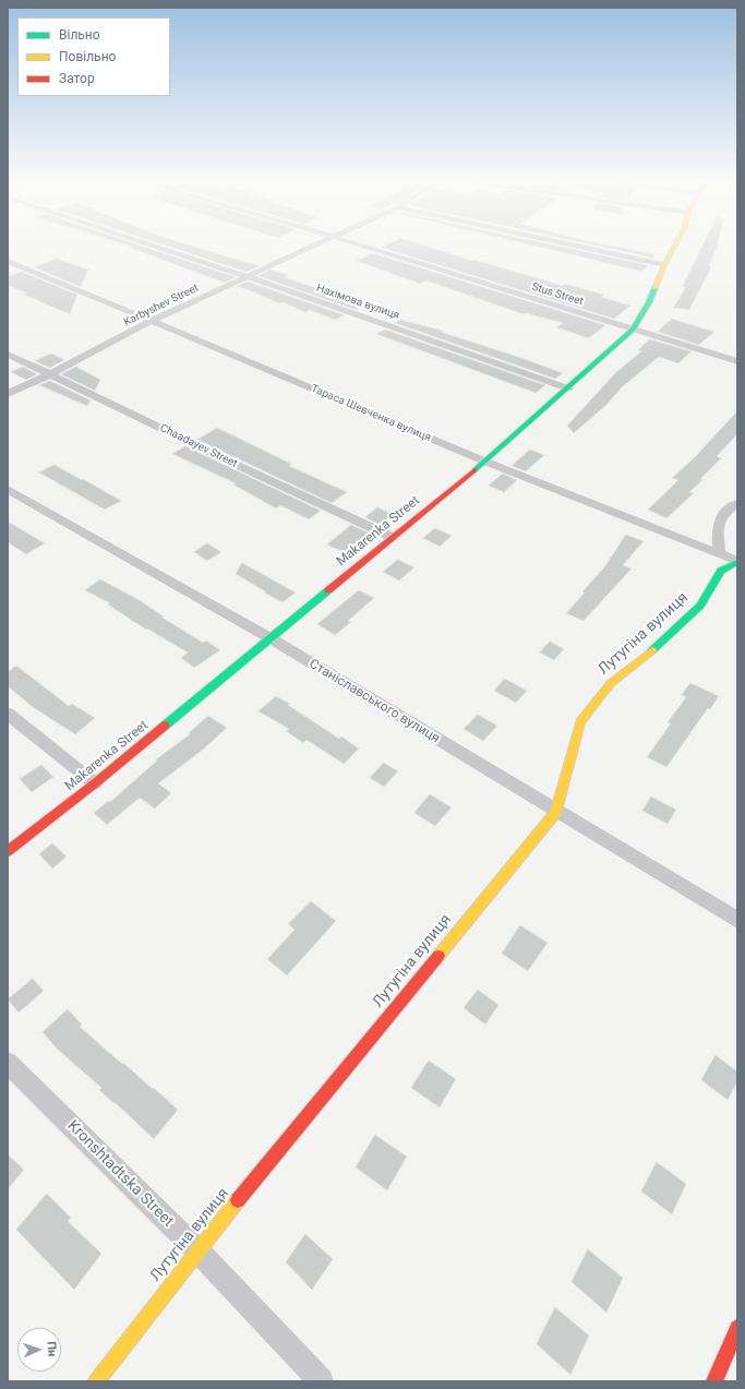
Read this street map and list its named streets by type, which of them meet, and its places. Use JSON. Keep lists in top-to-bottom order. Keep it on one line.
{"streets":{"street":["Stus Street","Нахімова вулиця","Karbyshev Street","Тараса Шевченка вулиця","Chaadayev Street","Makarenka Street","Лутугіна вулиця","Станіславського вулиця","Kronshtadtska Street"]},"crossings":[["Stus Street","Makarenka Street"],["Нахімова вулиця","Karbyshev Street"],["Нахімова вулиця","Makarenka Street"],["Karbyshev Street","Тараса Шевченка вулиця"],["Karbyshev Street","Chaadayev Street"],["Тараса Шевченка вулиця","Makarenka Street"],["Тараса Шевченка вулиця","Лутугіна вулиця"],["Chaadayev Street","Makarenka Street"],["Makarenka Street","Станіславського вулиця"],["Лутугіна вулиця","Станіславського вулиця"],["Лутугіна вулиця","Kronshtadtska Street"]],"legend":["Вільно","Повільно","Затор"],"north":"right"}
